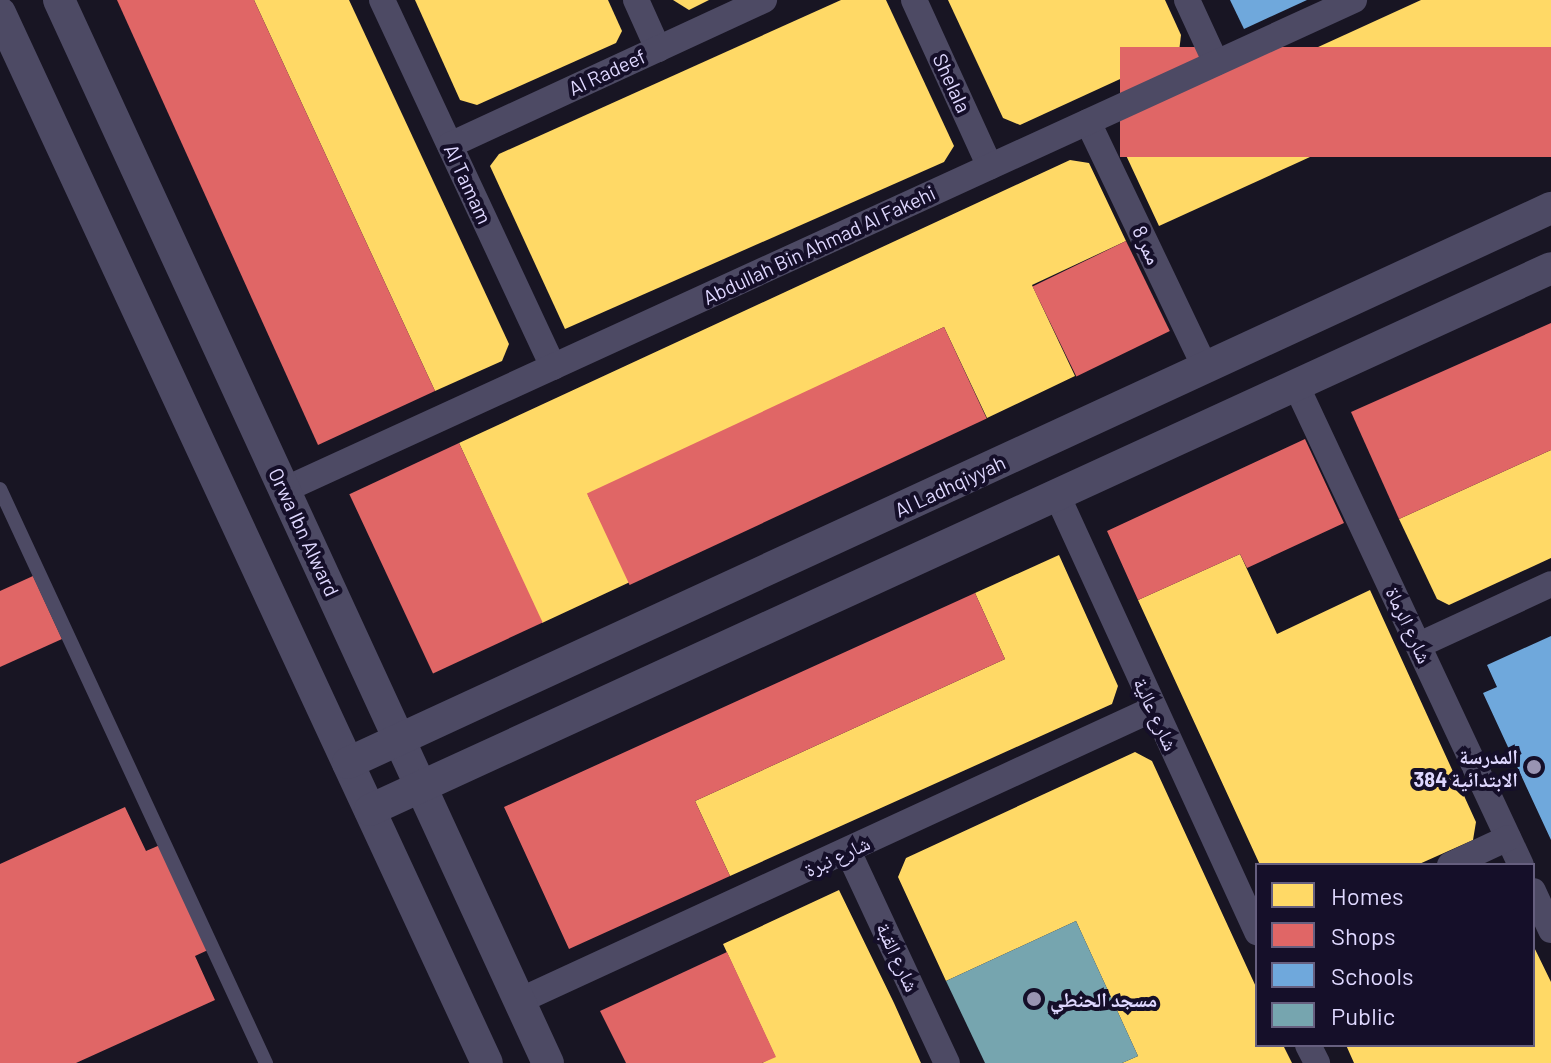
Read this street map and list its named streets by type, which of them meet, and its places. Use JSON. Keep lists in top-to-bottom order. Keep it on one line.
{"streets":{"street":["Al Radeef","Shelala","Al Tamam","Abdullah Bin Ahmad Al Fakehi","ممر 8","Al Ladhqiyyah","Orwa Ibn Alward","شارع الرماة","شارع عالية","شارع نبرة","شارع القبة"]},"crossings":[["Al Radeef","Al Tamam"],["Shelala","Abdullah Bin Ahmad Al Fakehi"],["Al Tamam","Abdullah Bin Ahmad Al Fakehi"],["Abdullah Bin Ahmad Al Fakehi","ممر 8"],["Abdullah Bin Ahmad Al Fakehi","Orwa Ibn Alward"],["ممر 8","Al Ladhqiyyah"],["Al Ladhqiyyah","Orwa Ibn Alward"],["Orwa Ibn Alward","شارع نبرة"],["شارع عالية","شارع نبرة"],["شارع نبرة","شارع القبة"]],"places":["المدرسة الابتدائية 384","مسجد الحنطي"],"legend":["Homes","Shops","Schools","Public"]}
